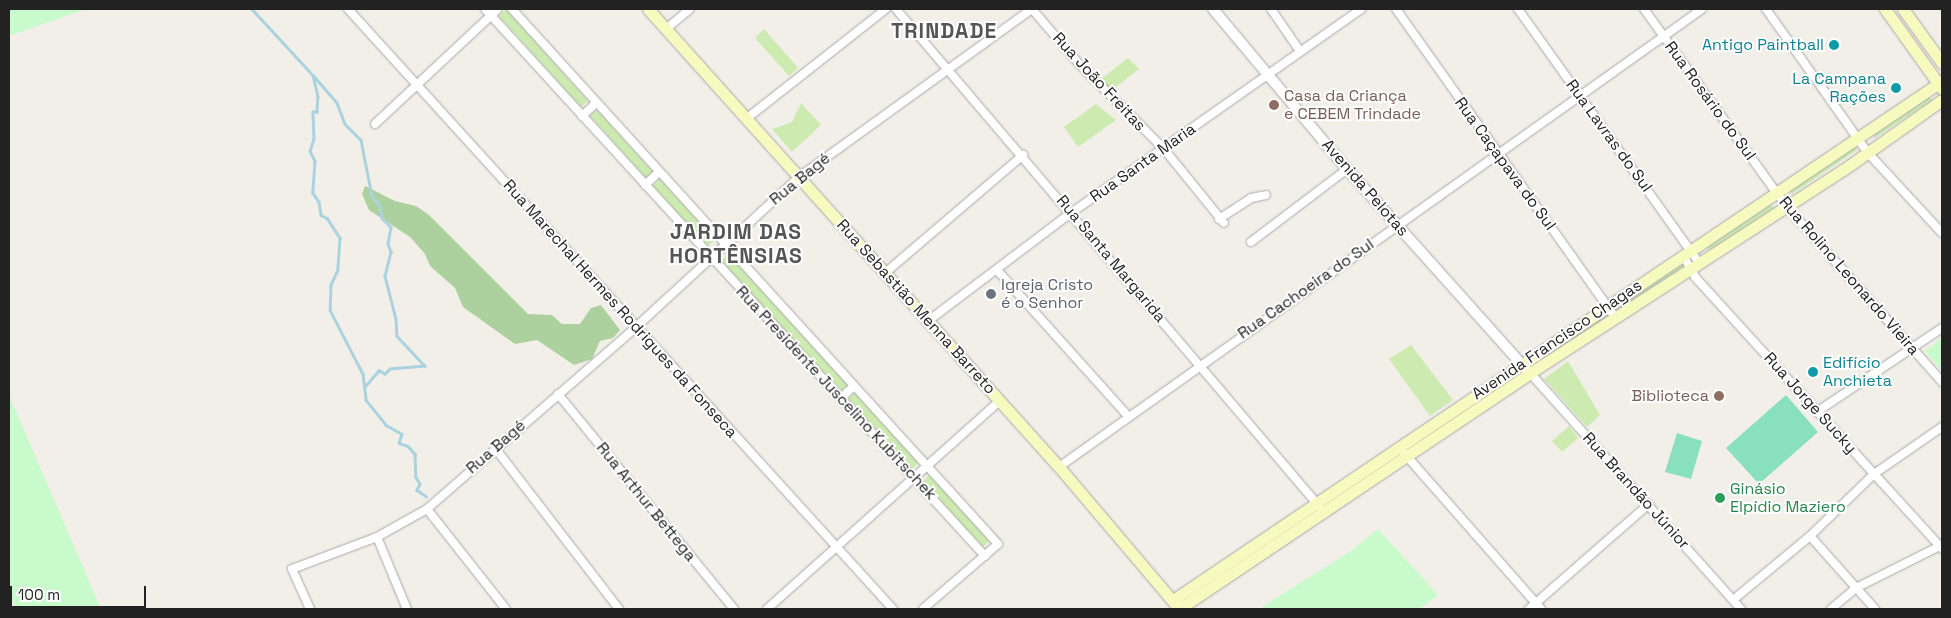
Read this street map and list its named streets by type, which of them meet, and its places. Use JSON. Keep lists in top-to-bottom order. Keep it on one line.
{"streets":{"main road":["Rua Sebastião Menna Barreto","Avenida Francisco Chagas"],"street":["Rua João Freitas","Rua Rosário do Sul","Rua Lavras do Sul","Rua Santa Maria","Rua Caçapava do Sul","Rua Bagé","Avenida Pelotas","Rua Santa Margarida","Rua Rolino Leonardo Vieira","Rua Cachoeira do Sul","Rua Marechal Hermes Rodrigues da Fonseca","Rua Presidente Juscelino Kubitschek","Rua Jorge Sucky","Rua Brandão Júnior","Rua Arthur Bettega"]},"crossings":[["Rua João Freitas","Rua Santa Maria"],["Rua João Freitas","Rua Bagé"],["Rua Rosário do Sul","Rua Rolino Leonardo Vieira"],["Rua Rosário do Sul","Rua Cachoeira do Sul"],["Rua Rosário do Sul","Avenida Francisco Chagas"],["Rua Lavras do Sul","Rua Cachoeira do Sul"],["Rua Lavras do Sul","Avenida Francisco Chagas"],["Rua Lavras do Sul","Rua Jorge Sucky"],["Rua Santa Maria","Avenida Pelotas"],["Rua Santa Maria","Rua Santa Margarida"],["Rua Santa Maria","Rua Sebastião Menna Barreto"],["Rua Caçapava do Sul","Rua Cachoeira do Sul"],["Rua Caçapava do Sul","Avenida Francisco Chagas"],["Rua Bagé","Rua Santa Margarida"],["Rua Bagé","Rua Sebastião Menna Barreto"],["Rua Bagé","Rua Marechal Hermes Rodrigues da Fonseca"],["Rua Bagé","Rua Presidente Juscelino Kubitschek"],["Rua Bagé","Rua Arthur Bettega"],["Avenida Pelotas","Rua Cachoeira do Sul"],["Avenida Pelotas","Avenida Francisco Chagas"],["Avenida Pelotas","Rua Brandão Júnior"],["Rua Santa Margarida","Rua Cachoeira do Sul"],["Rua Santa Margarida","Avenida Francisco Chagas"],["Rua Rolino Leonardo Vieira","Avenida Francisco Chagas"],["Rua Cachoeira do Sul","Rua Sebastião Menna Barreto"],["Rua Sebastião Menna Barreto","Avenida Francisco Chagas"],["Avenida Francisco Chagas","Rua Jorge Sucky"],["Avenida Francisco Chagas","Rua Brandão Júnior"]],"districts":["TRINDADE","JARDIM DAS HORTÊNSIAS"],"places":["Antigo Paintball","La Campana Rações","Casa da Criança e CEBEM Trindade","Igreja Cristo é o Senhor","Edifício Anchieta","Biblioteca","Ginásio Elpídio Maziero"],"scale_bar":"100 m"}
